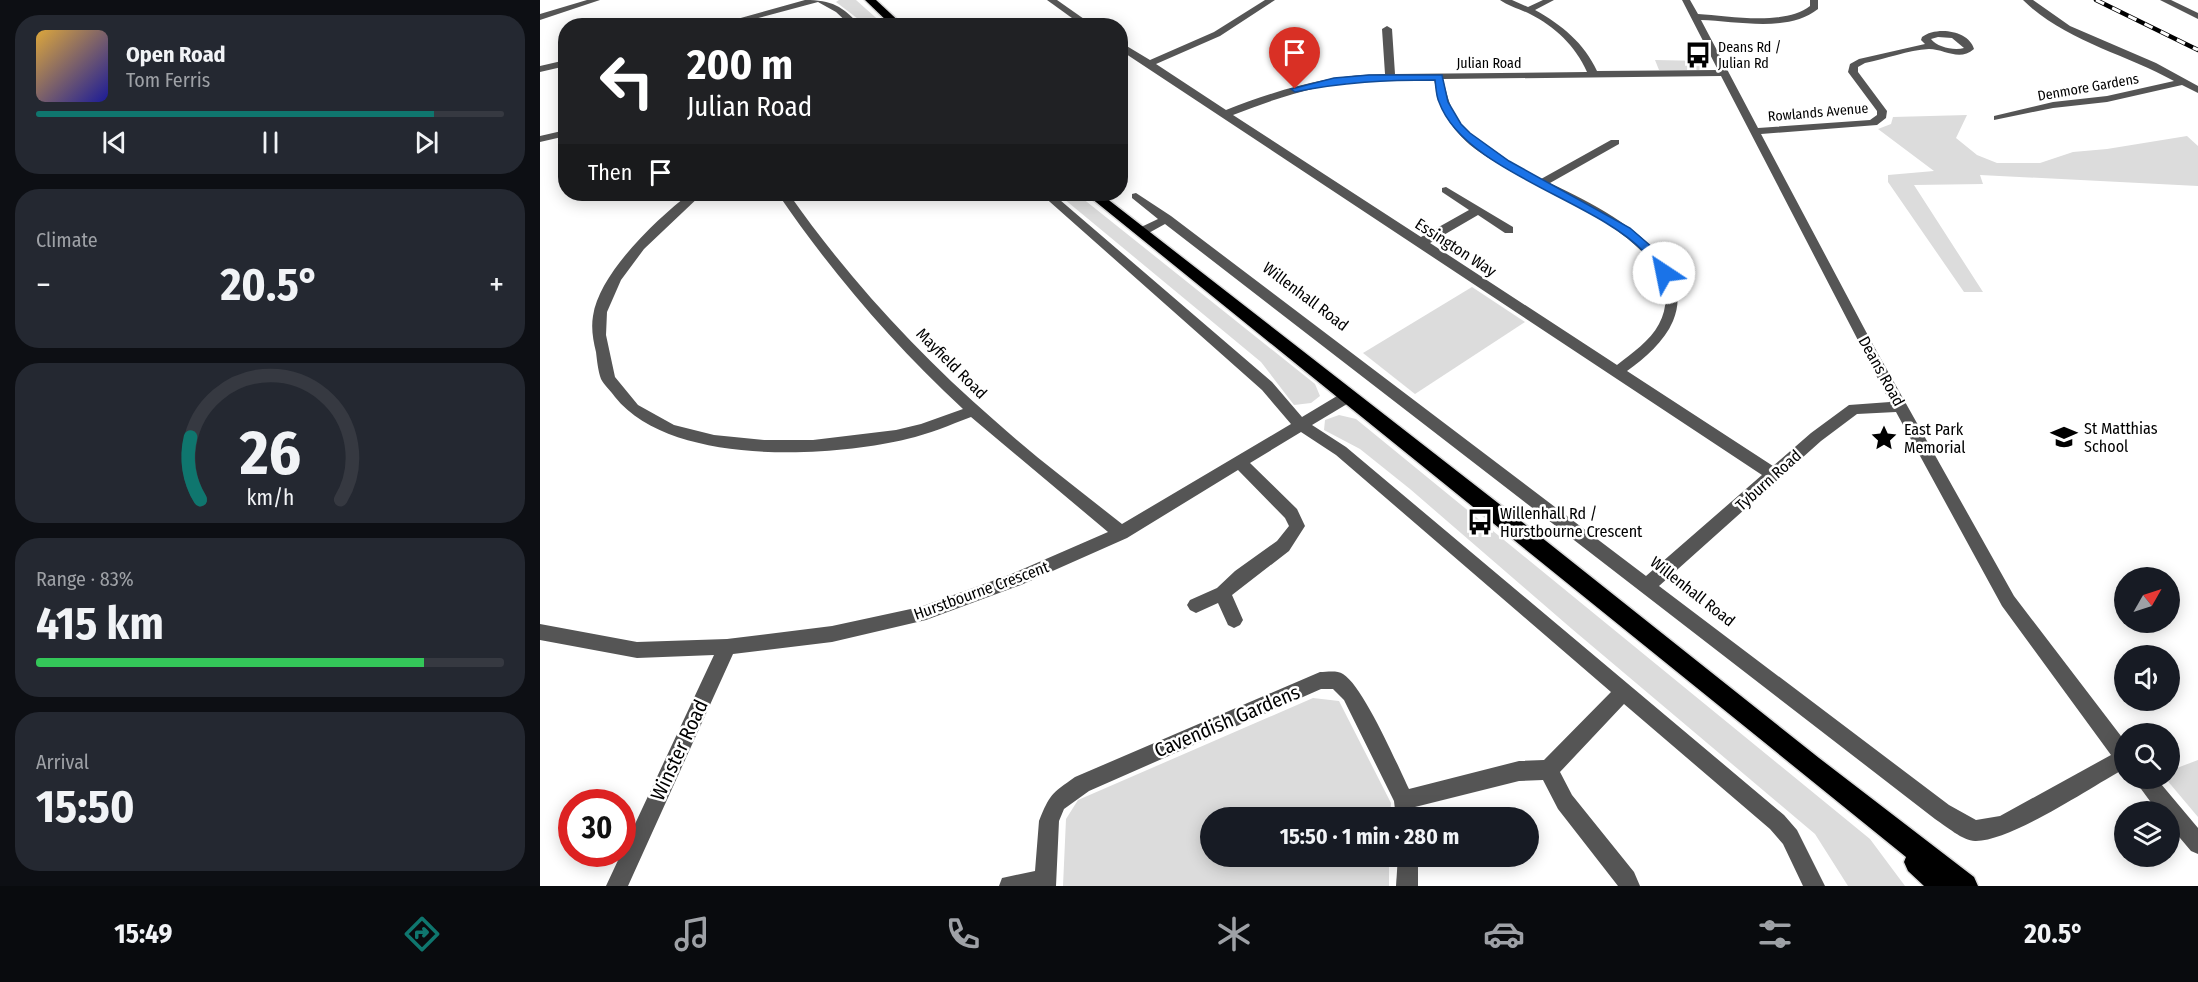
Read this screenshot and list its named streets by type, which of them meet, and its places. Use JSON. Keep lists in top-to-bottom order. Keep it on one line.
{"streets":{"street":["Julian Road","Denmore Gardens","Rowlands Avenue","Essington Way","Willenhall Road","Mayfield Road","Deans Road","Tyburn Road","Hurstbourne Crescent","Cavendish Gardens","Winster Road"]},"crossings":[["Julian Road","Essington Way"],["Julian Road","Deans Road"],["Rowlands Avenue","Deans Road"],["Essington Way","Tyburn Road"],["Willenhall Road","Tyburn Road"],["Mayfield Road","Hurstbourne Crescent"],["Deans Road","Tyburn Road"],["Hurstbourne Crescent","Winster Road"]],"places":{"bus stop":["Deans Rd / Julian Rd","Willenhall Rd / Hurstbourne Crescent"],"school or university":["St Matthias School"],"place":["East Park Memorial"]},"north":"top right","page":{"turn":["200 m","Julian Road"],"song":["Open Road","Tom Ferris"],"then":"Then","tile":["Climate",["Range · 83%","415 km"],["Arrival","15:50"]],"heat":["−","20.5°","+"],"limit":"30","trip":"15:50 · 1 min · 280 m","tabs":["15:49","20.5°"],"gauge":["26","km/h"]}}
